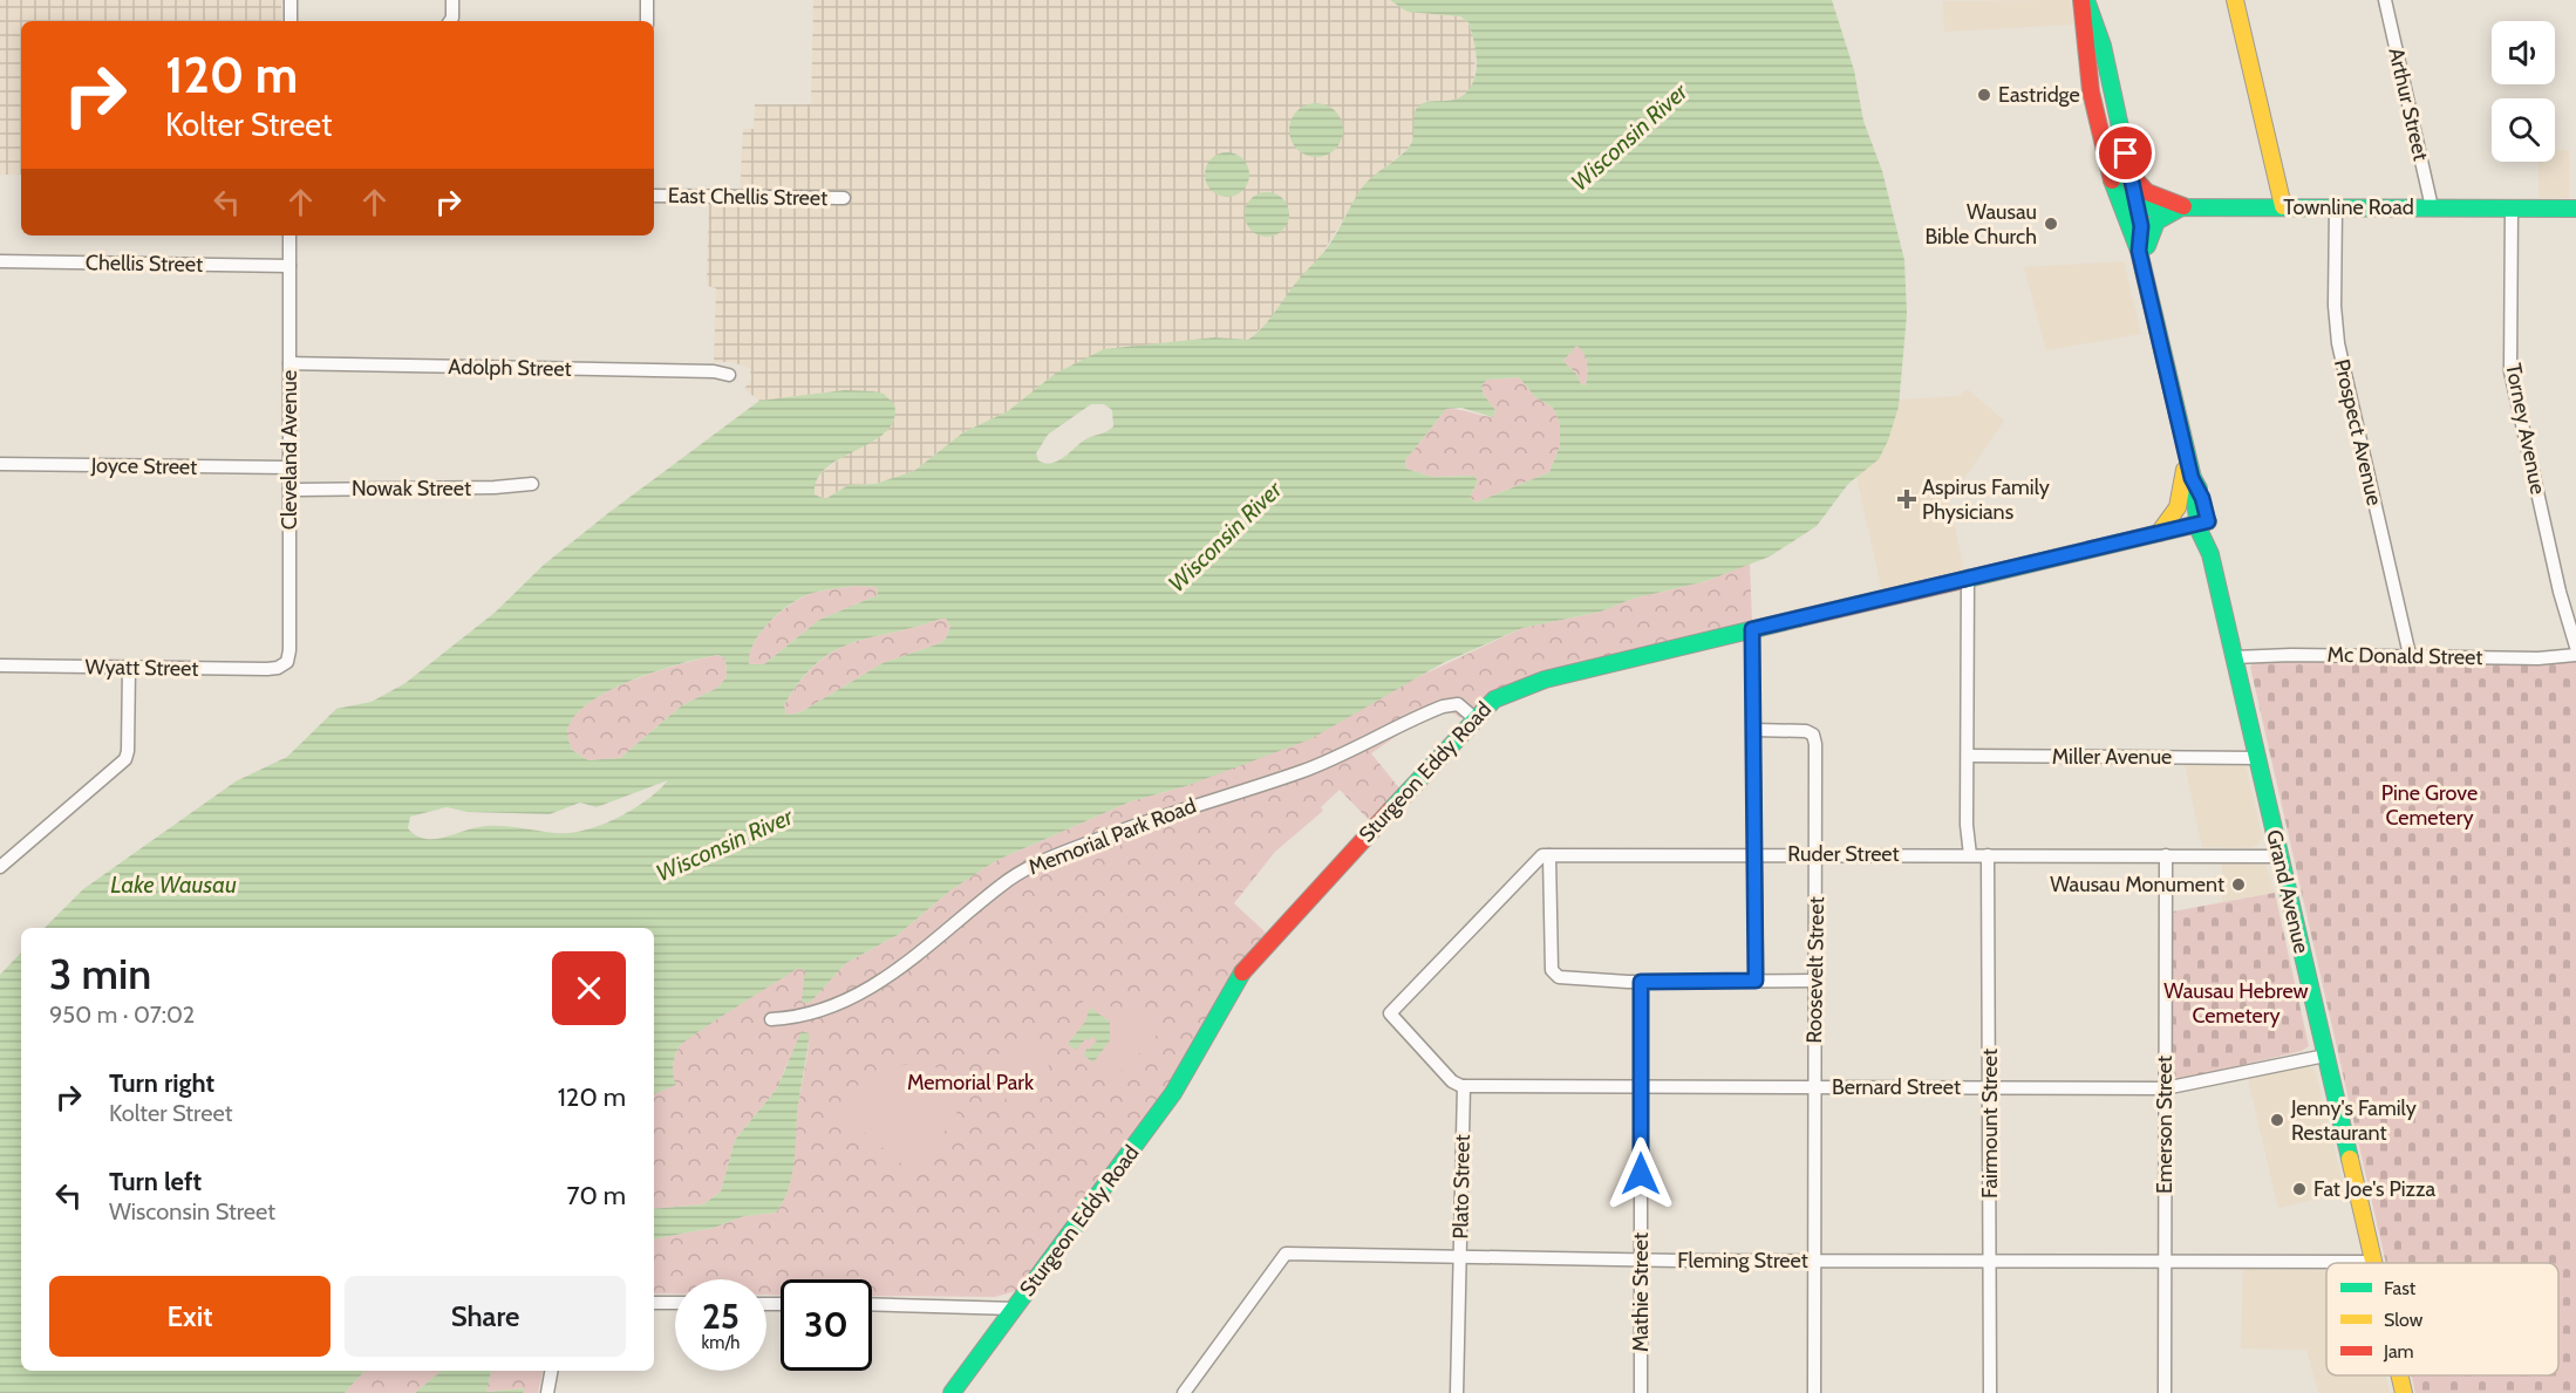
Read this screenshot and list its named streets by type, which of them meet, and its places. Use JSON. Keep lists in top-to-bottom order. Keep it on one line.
{"streets":{"street":["Arthur Street","East Chellis Street","Townline Road","Chellis Street","Adolph Street","Torney Avenue","Prospect Avenue","Cleveland Avenue","Joyce Street","Nowak Street","Mc Donald Street","Wyatt Street","Miller Avenue","Sturgeon Eddy Road","Memorial Park Road","Ruder Street","Grand Avenue","Roosevelt Street","Bernard Street","Fairmount Street","Emerson Street","Plato Street","Fleming Street","Mathie Street"]},"crossings":[["Arthur Street","Townline Road"],["Townline Road","Torney Avenue"],["Townline Road","Prospect Avenue"],["Townline Road","Grand Avenue"],["Chellis Street","Cleveland Avenue"],["Adolph Street","Cleveland Avenue"],["Prospect Avenue","Mc Donald Street"],["Cleveland Avenue","Joyce Street"],["Cleveland Avenue","Nowak Street"],["Cleveland Avenue","Wyatt Street"],["Mc Donald Street","Grand Avenue"],["Miller Avenue","Grand Avenue"],["Sturgeon Eddy Road","Memorial Park Road"],["Sturgeon Eddy Road","Grand Avenue"],["Ruder Street","Grand Avenue"],["Ruder Street","Roosevelt Street"],["Ruder Street","Fairmount Street"],["Ruder Street","Emerson Street"],["Grand Avenue","Bernard Street"],["Grand Avenue","Fleming Street"],["Roosevelt Street","Bernard Street"],["Roosevelt Street","Fleming Street"],["Bernard Street","Fairmount Street"],["Bernard Street","Emerson Street"],["Bernard Street","Plato Street"],["Bernard Street","Mathie Street"],["Fairmount Street","Fleming Street"],["Emerson Street","Fleming Street"],["Plato Street","Fleming Street"],["Fleming Street","Mathie Street"]],"water":["Wisconsin River","Lake Wausau"],"parks":["Pine Grove Cemetery","Wausau Hebrew Cemetery","Memorial Park"],"places":{"other":["Eastridge","Wausau Bible Church","Wausau Monument","Jenny's Family Restaurant","Fat Joe's Pizza"],"health":["Aspirus Family Physicians"]},"legend":["Fast","Slow","Jam"],"page":{"turn":["120 m","Kolter Street"],"heading":["3 min","950 m · 07:02"],"list":[{"name":"Turn right","note":"Kolter Street","value":"120 m"},{"name":"Turn left","note":"Wisconsin Street","value":"70 m"}],"buttons":["Exit","Share"],"speed":"25 km/h","limit":"30"}}
